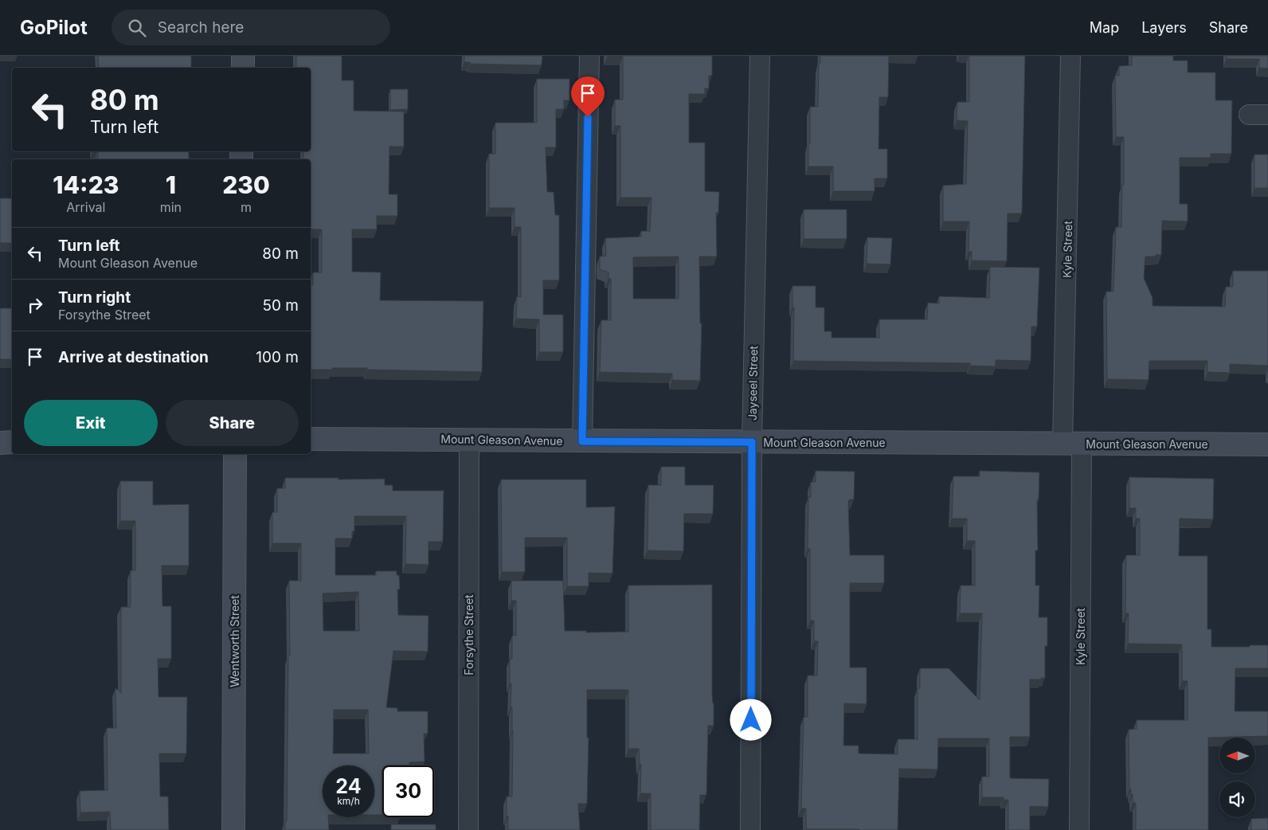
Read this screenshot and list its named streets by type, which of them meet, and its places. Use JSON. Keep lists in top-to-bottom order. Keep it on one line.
{"streets":{"street":["Kyle Street","Jayseel Street","Mount Gleason Avenue","Forsythe Street","Wentworth Street"]},"crossings":[["Kyle Street","Mount Gleason Avenue"],["Jayseel Street","Mount Gleason Avenue"],["Mount Gleason Avenue","Forsythe Street"]],"north":"left","page":{"header":"GoPilot","search":"Search here","nav":["Map","Layers","Share"],"turn":["80 m","Turn left"],"eta":["14:23","Arrival","1","min","230","m"],"list":[{"name":"Turn left","note":"Mount Gleason Avenue","value":"80 m"},{"name":"Turn right","note":"Forsythe Street","value":"50 m"},{"name":"Arrive at destination","value":"100 m"}],"buttons":["Exit","Share"],"speed":"24 km/h","limit":"30"}}
